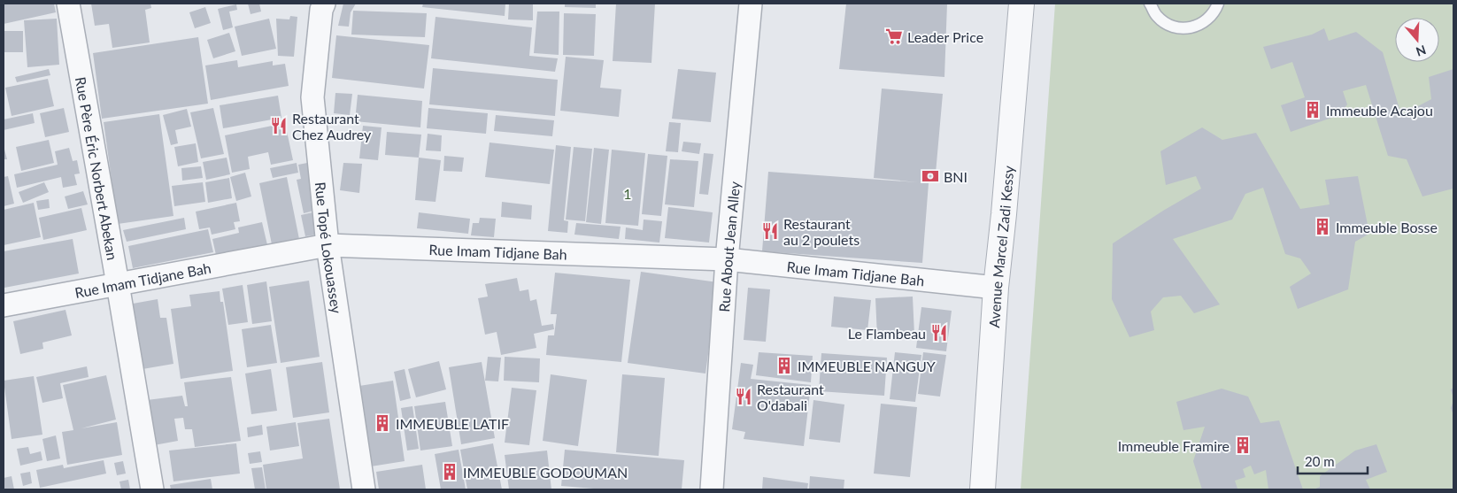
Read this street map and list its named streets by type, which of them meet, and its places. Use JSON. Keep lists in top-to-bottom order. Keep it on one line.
{"streets":{"street":["Rue Père Éric Norbert Abekan","Rue About Jean Alley","Avenue Marcel Zadi Kessy","Rue Topé Lokouassey","Rue Imam Tidjane Bah"]},"crossings":[["Rue Père Éric Norbert Abekan","Rue Imam Tidjane Bah"],["Rue About Jean Alley","Rue Imam Tidjane Bah"],["Avenue Marcel Zadi Kessy","Rue Imam Tidjane Bah"],["Rue Topé Lokouassey","Rue Imam Tidjane Bah"]],"parks":["1"],"places":{"supermarket":["Leader Price"],"building":["Immeuble Acajou","Immeuble Bosse","IMMEUBLE NANGUY","IMMEUBLE LATIF","Immeuble Framire","IMMEUBLE GODOUMAN"],"restaurant":["Restaurant Chez Audrey","Restaurant au 2 poulets","Le Flambeau","Restaurant O'dabali"],"bank":["BNI"]},"scale_bar":"20 m","north":"bottom"}
